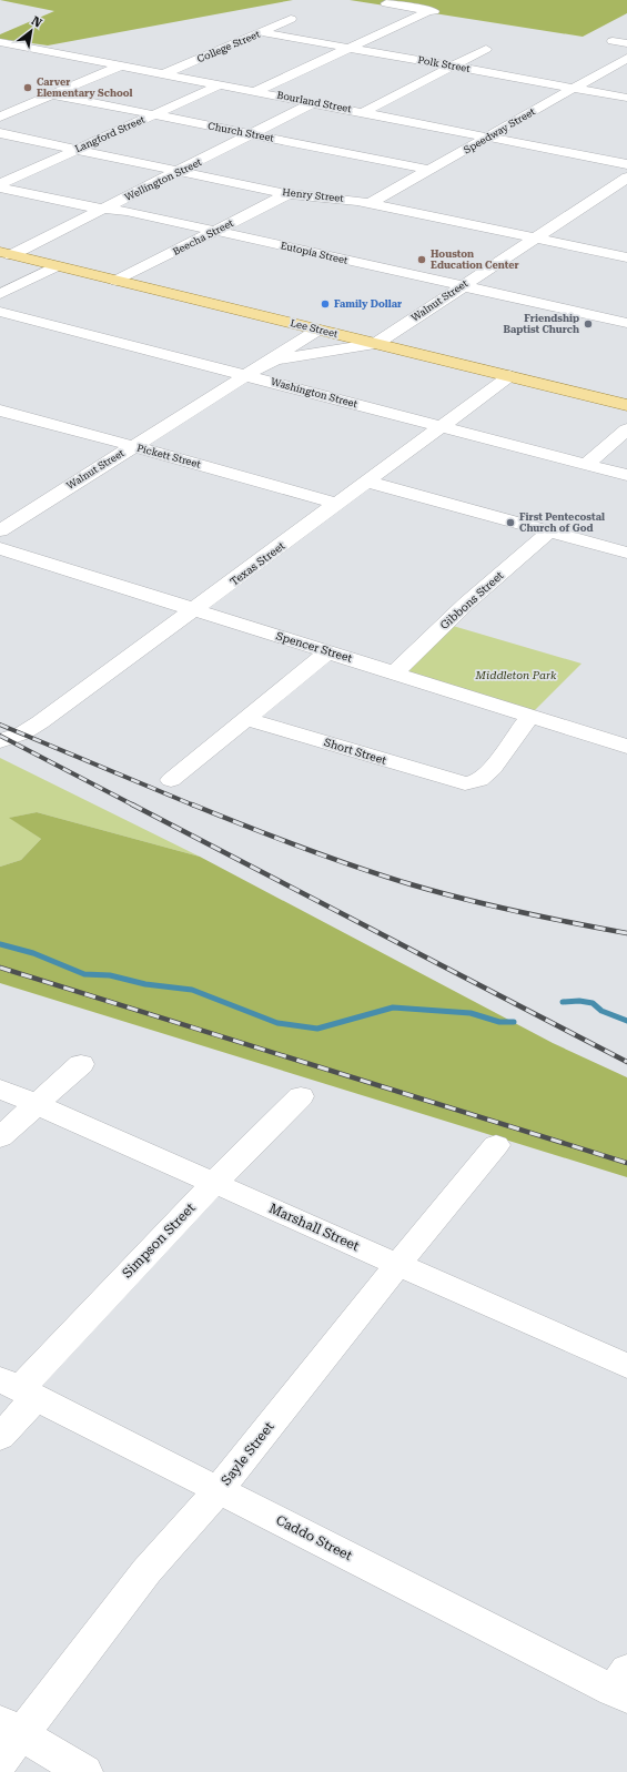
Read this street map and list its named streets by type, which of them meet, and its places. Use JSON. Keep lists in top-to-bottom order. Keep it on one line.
{"streets":{"main road":["Lee Street"],"street":["College Street","Polk Street","Bourland Street","Speedway Street","Church Street","Langford Street","Wellington Street","Henry Street","Beecha Street","Eutopia Street","Walnut Street","Washington Street","Pickett Street","Texas Street","Gibbons Street","Spencer Street","Short Street","Marshall Street","Simpson Street","Sayle Street","Caddo Street"]},"crossings":[["College Street","Polk Street"],["College Street","Bourland Street"],["Polk Street","Speedway Street"],["Bourland Street","Speedway Street"],["Bourland Street","Langford Street"],["Bourland Street","Wellington Street"],["Speedway Street","Church Street"],["Speedway Street","Henry Street"],["Church Street","Langford Street"],["Church Street","Wellington Street"],["Langford Street","Henry Street"],["Langford Street","Eutopia Street"],["Wellington Street","Henry Street"],["Wellington Street","Eutopia Street"],["Wellington Street","Lee Street"],["Henry Street","Beecha Street"],["Henry Street","Walnut Street"],["Beecha Street","Eutopia Street"],["Beecha Street","Lee Street"],["Eutopia Street","Walnut Street"],["Walnut Street","Lee Street"],["Walnut Street","Washington Street"],["Walnut Street","Pickett Street"],["Lee Street","Texas Street"],["Washington Street","Texas Street"],["Pickett Street","Texas Street"],["Texas Street","Spencer Street"],["Gibbons Street","Spencer Street"],["Spencer Street","Short Street"],["Marshall Street","Simpson Street"],["Marshall Street","Sayle Street"],["Simpson Street","Caddo Street"],["Sayle Street","Caddo Street"]],"parks":["Middleton Park"],"places":["Carver Elementary School","Houston Education Center","Family Dollar","Friendship Baptist Church","First Pentecostal Church of God"],"north":"top right"}
